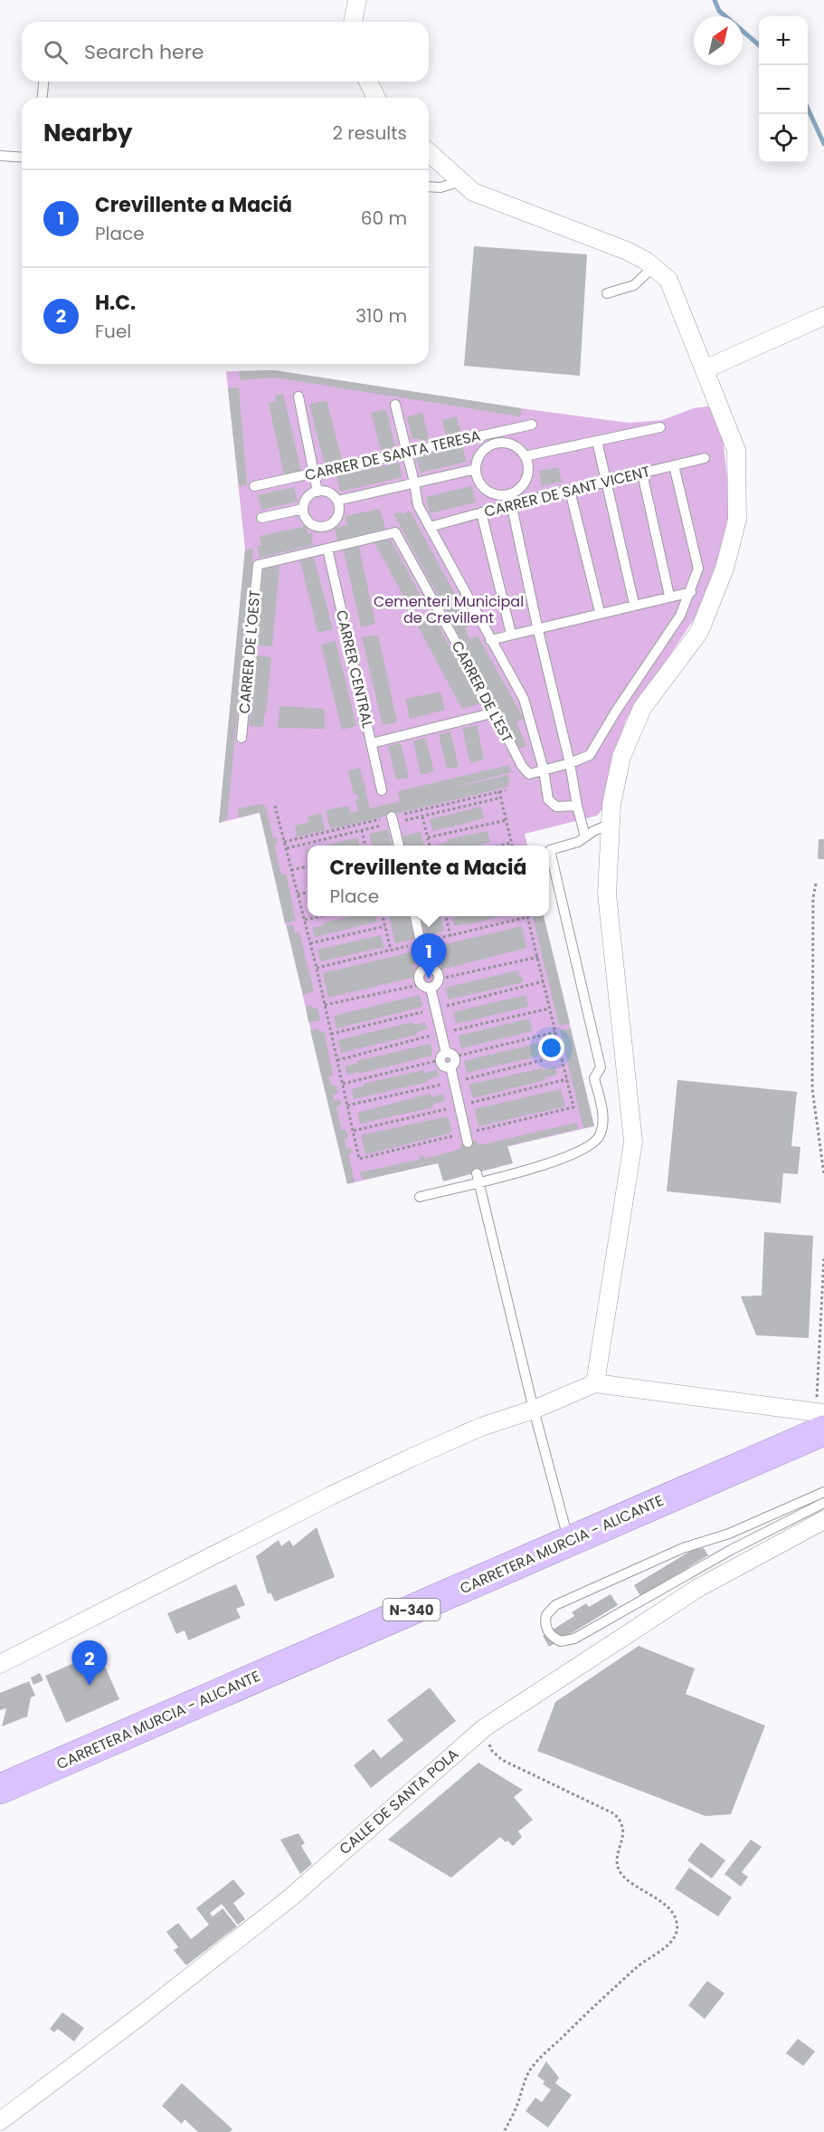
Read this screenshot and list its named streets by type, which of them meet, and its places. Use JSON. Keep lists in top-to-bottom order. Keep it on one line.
{"streets":{"highway":["CARRETERA MURCIA - ALICANTE","N-340"],"street":["CALLE DE SANTA POLA"],"lane":["CARRER DE SANTA TERESA","CARRER DE SANT VICENT","CARRER DE L'OEST","CARRER CENTRAL","CARRER DE L'EST"]},"crossings":[["CARRER DE L'OEST","CARRER CENTRAL"],["CARRER DE L'OEST","CARRER DE L'EST"],["CARRER CENTRAL","CARRER DE L'EST"]],"parks":["Cementeri Municipal de Crevillent"],"north":"top right","page":{"map_buttons":["+","−"],"search":"Search here","heading":["Nearby","2 results"],"list":[{"mark":"1","name":"Crevillente a Maciá","note":"Place","value":"60 m"},{"mark":"2","name":"H.C.","note":"Fuel","value":"310 m"}],"popup":["Crevillente a Maciá","Place"],"pins":["1","2"]}}
